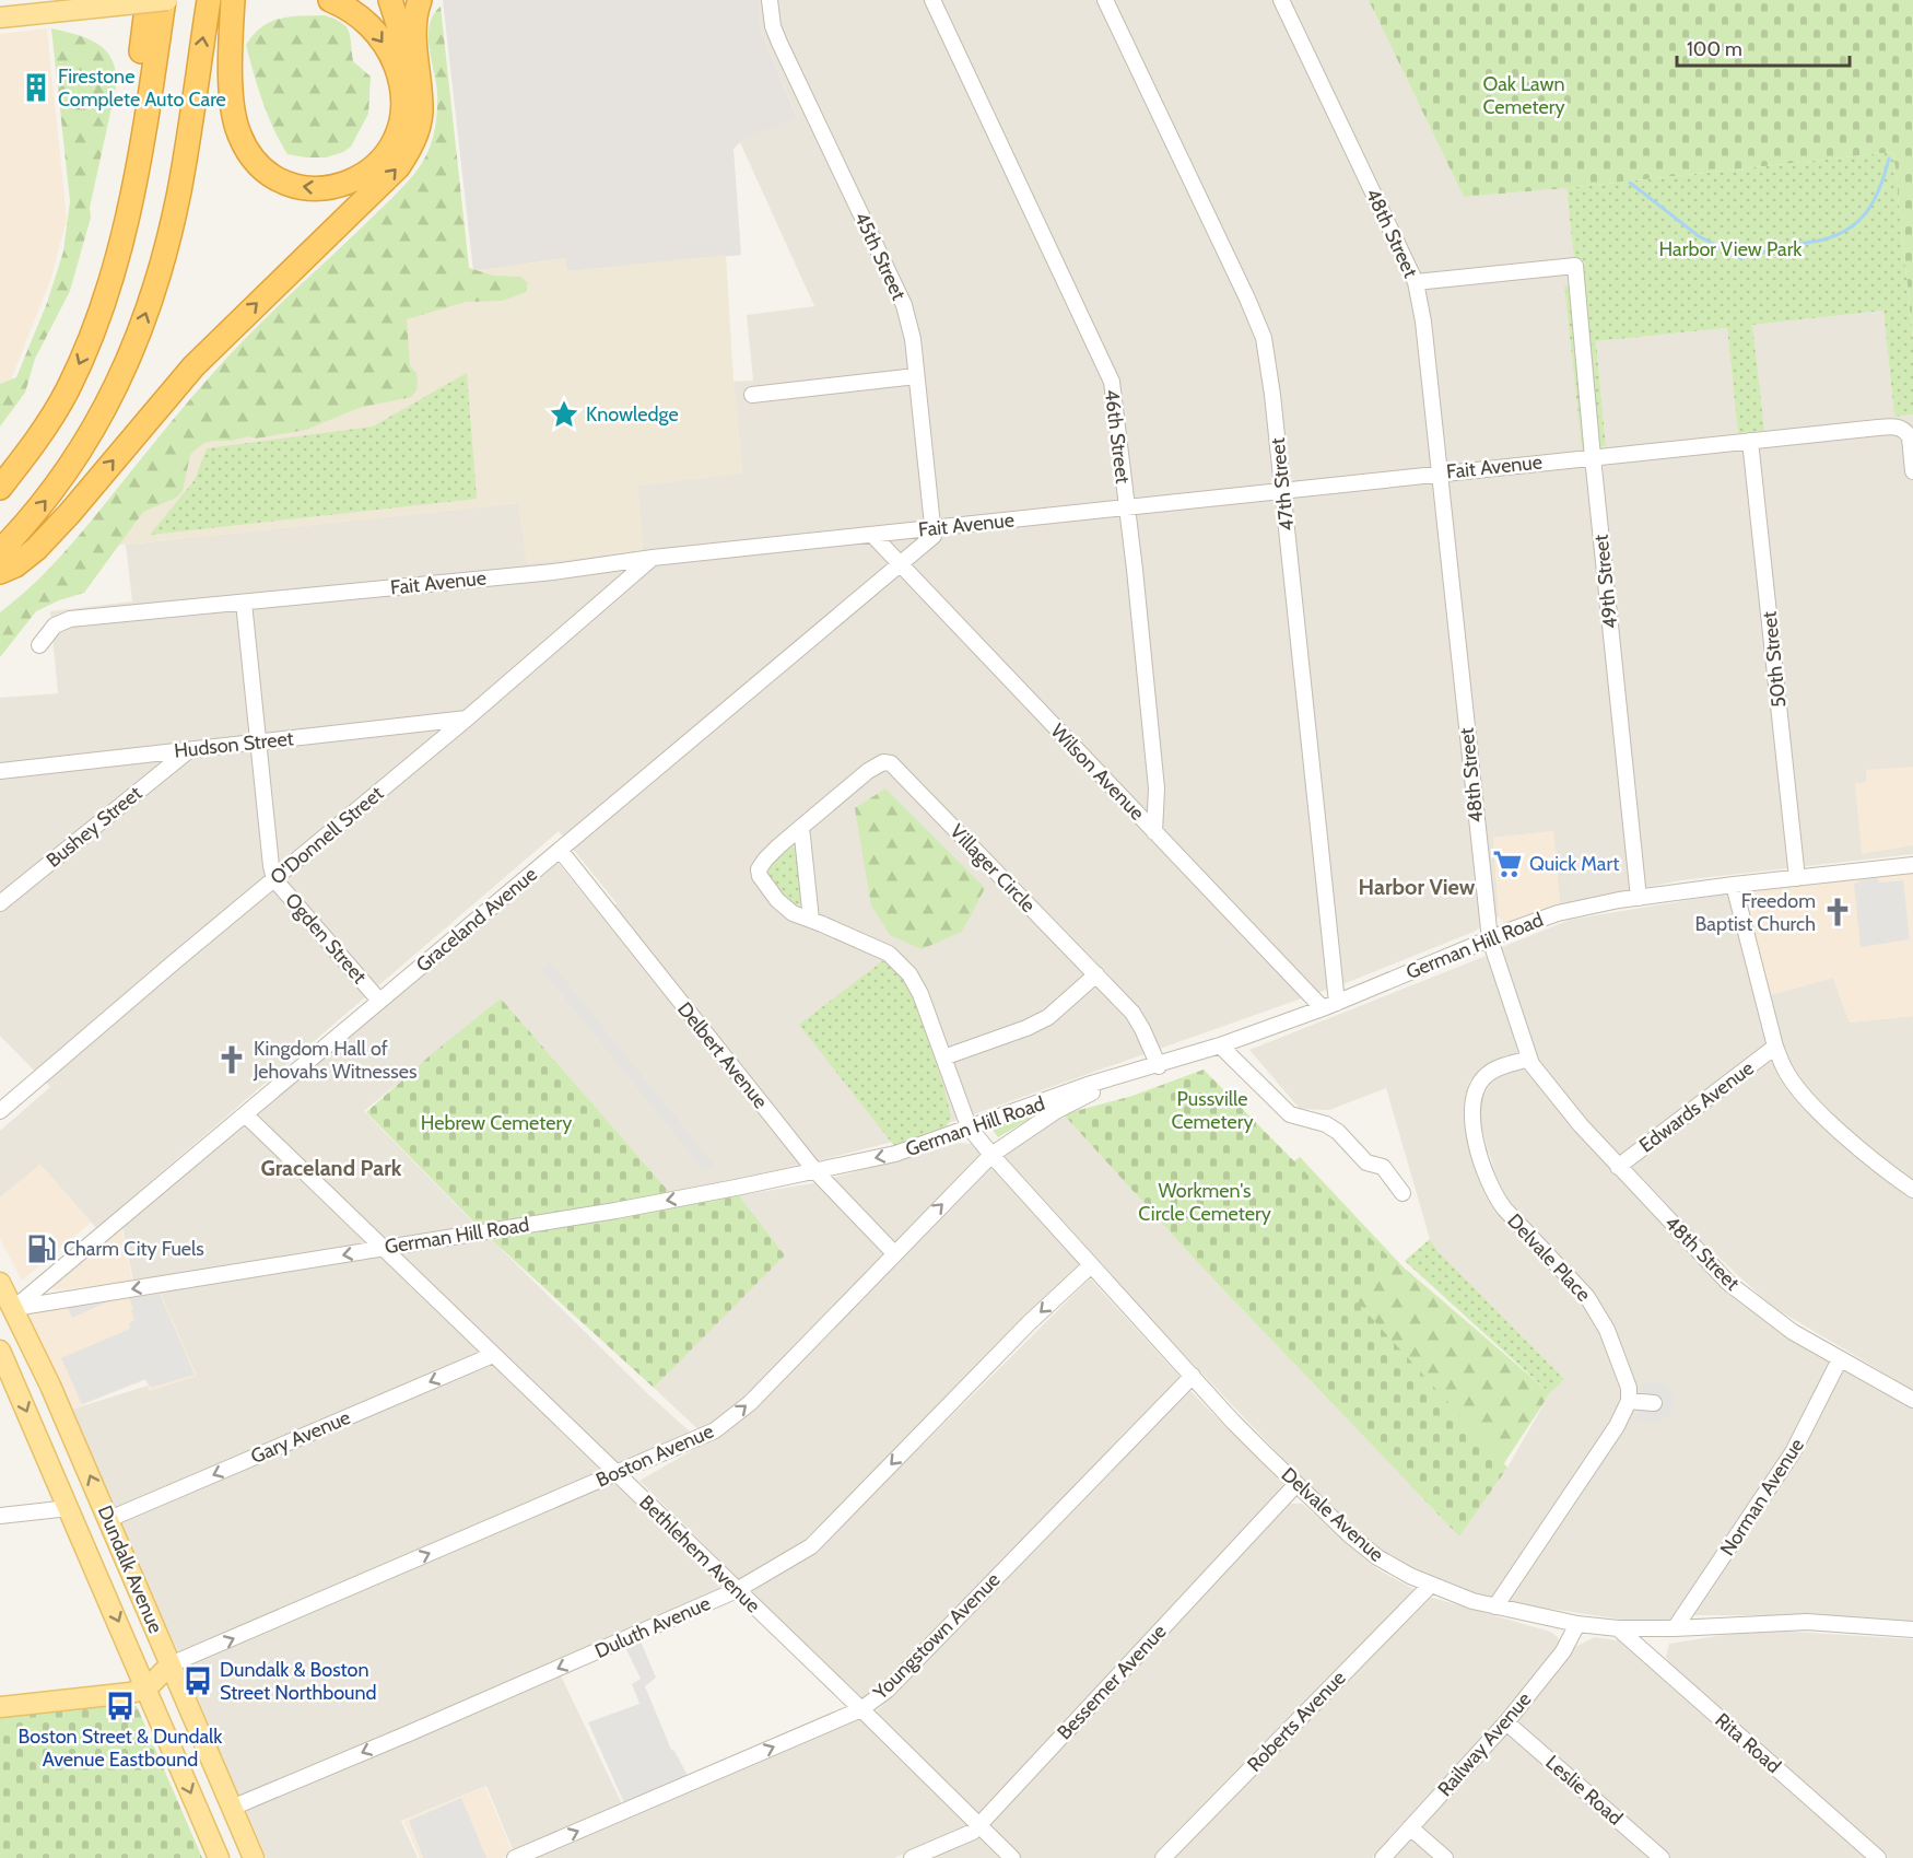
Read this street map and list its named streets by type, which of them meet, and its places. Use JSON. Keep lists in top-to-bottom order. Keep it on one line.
{"streets":{"main road":["Dundalk Avenue"],"street":["48th Street","45th Street","46th Street","Fait Avenue","47th Street","49th Street","50th Street","Hudson Street","Wilson Avenue","Bushey Street","O'Donnell Street","Villager Circle","Graceland Avenue","Ogden Street","German Hill Road","Delbert Avenue","Edwards Avenue","Delvale Place","Gary Avenue","Boston Avenue","Norman Avenue","Delvale Avenue","Bethlehem Avenue","Duluth Avenue","Youngstown Avenue","Bessemer Avenue","Roberts Avenue","Rita Road","Railway Avenue","Leslie Road"]},"crossings":[["48th Street","Fait Avenue"],["48th Street","49th Street"],["48th Street","German Hill Road"],["48th Street","Edwards Avenue"],["48th Street","Delvale Place"],["48th Street","Norman Avenue"],["45th Street","Fait Avenue"],["45th Street","Graceland Avenue"],["46th Street","Fait Avenue"],["46th Street","Wilson Avenue"],["Fait Avenue","47th Street"],["Fait Avenue","49th Street"],["Fait Avenue","50th Street"],["Fait Avenue","Wilson Avenue"],["Fait Avenue","O'Donnell Street"],["Fait Avenue","Graceland Avenue"],["Fait Avenue","Ogden Street"],["47th Street","German Hill Road"],["49th Street","German Hill Road"],["50th Street","German Hill Road"],["Hudson Street","Bushey Street"],["Hudson Street","O'Donnell Street"],["Hudson Street","Ogden Street"],["Wilson Avenue","Graceland Avenue"],["Wilson Avenue","German Hill Road"],["O'Donnell Street","Ogden Street"],["Villager Circle","German Hill Road"],["Villager Circle","Boston Avenue"],["Villager Circle","Delvale Avenue"],["Graceland Avenue","Ogden Street"],["Graceland Avenue","German Hill Road"],["Graceland Avenue","Delbert Avenue"],["Graceland Avenue","Bethlehem Avenue"],["Graceland Avenue","Dundalk Avenue"],["German Hill Road","Delbert Avenue"],["German Hill Road","Boston Avenue"],["German Hill Road","Delvale Avenue"],["German Hill Road","Bethlehem Avenue"],["German Hill Road","Dundalk Avenue"],["Delbert Avenue","Boston Avenue"],["Gary Avenue","Bethlehem Avenue"],["Gary Avenue","Dundalk Avenue"],["Boston Avenue","Delvale Avenue"],["Boston Avenue","Bethlehem Avenue"],["Boston Avenue","Dundalk Avenue"],["Norman Avenue","Delvale Avenue"],["Delvale Avenue","Duluth Avenue"],["Delvale Avenue","Youngstown Avenue"],["Delvale Avenue","Bessemer Avenue"],["Delvale Avenue","Roberts Avenue"],["Delvale Avenue","Rita Road"],["Delvale Avenue","Railway Avenue"],["Bethlehem Avenue","Duluth Avenue"],["Bethlehem Avenue","Youngstown Avenue"],["Bethlehem Avenue","Bessemer Avenue"],["Dundalk Avenue","Duluth Avenue"],["Railway Avenue","Leslie Road"]],"one_way":["German Hill Road","Gary Avenue","Boston Avenue","Duluth Avenue","Youngstown Avenue"],"districts":["Harbor View","Graceland Park"],"parks":["Oak Lawn Cemetery","Harbor View Park","Pussville Cemetery","Hebrew Cemetery","Workmen's Circle Cemetery"],"places":{"building":["Firestone Complete Auto Care"],"place":["Knowledge"],"supermarket":["Quick Mart"],"church":["Freedom Baptist Church","Kingdom Hall of Jehovahs Witnesses"],"fuel station":["Charm City Fuels"],"bus stop":["Dundalk & Boston Street Northbound","Boston Street & Dundalk Avenue Eastbound"]},"scale_bar":"100 m"}
